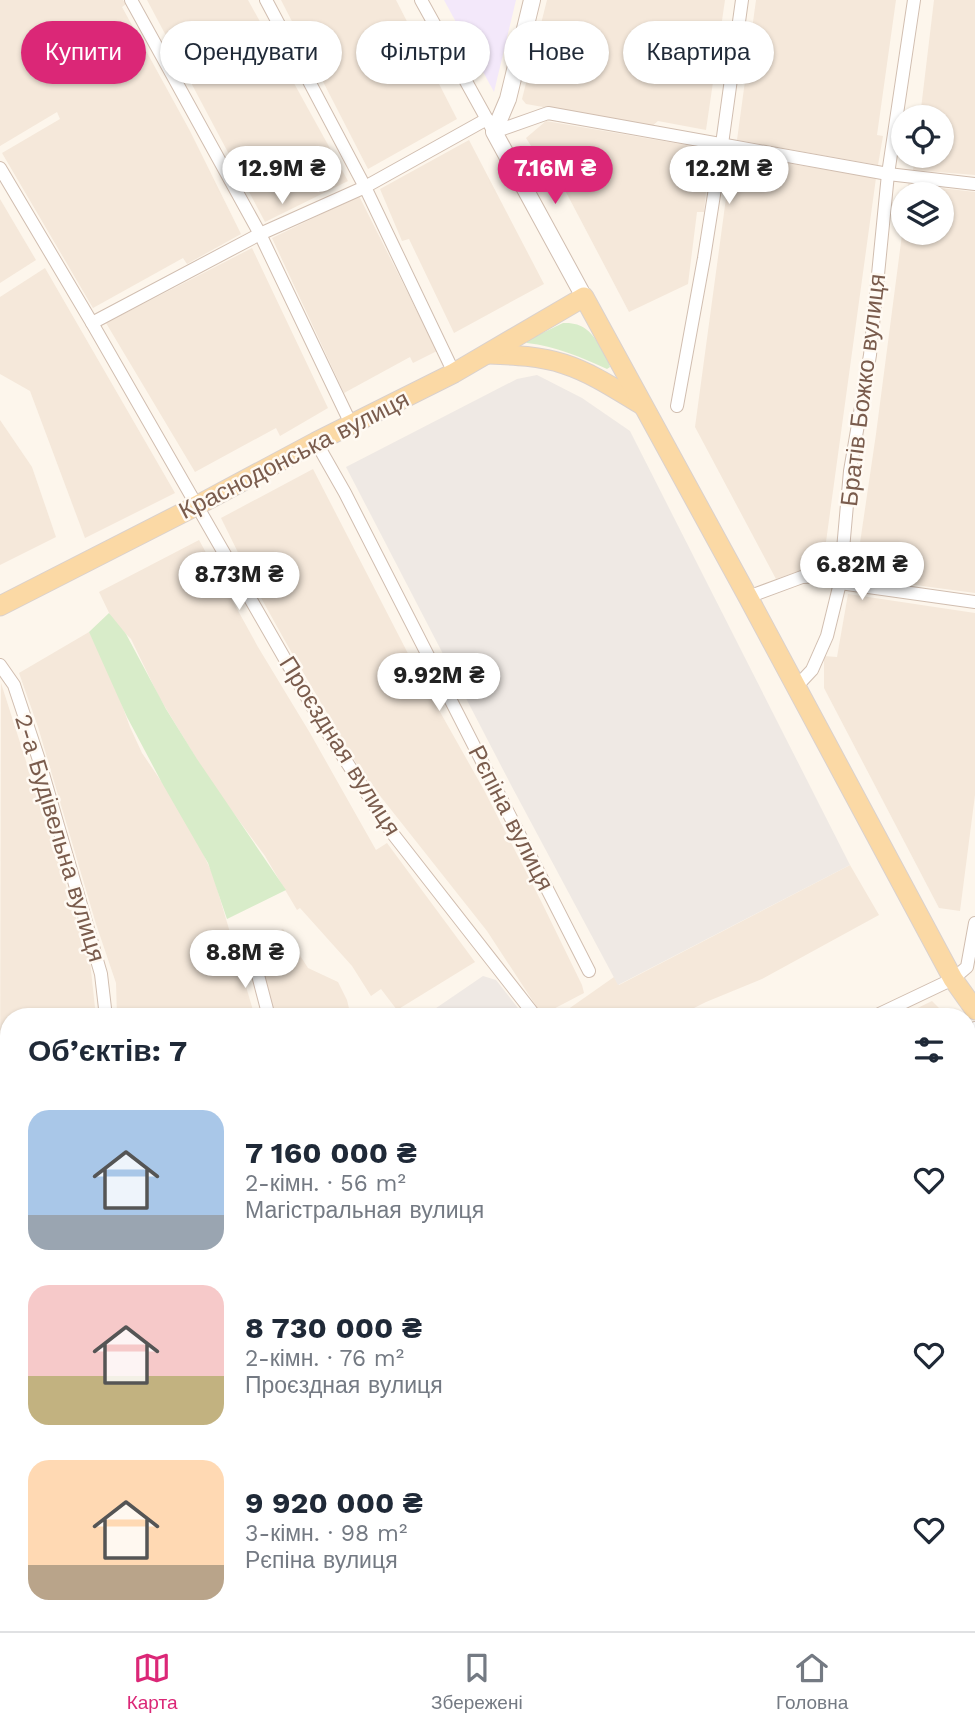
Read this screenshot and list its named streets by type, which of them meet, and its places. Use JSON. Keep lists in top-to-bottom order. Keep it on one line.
{"streets":{"main road":["Краснодонська вулиця"],"street":["Братів Божко вулиця","Проєздная вулиця","Рєпіна вулиця","2-а Будівельна вулиця"]},"crossings":[["Краснодонська вулиця","Проєздная вулиця"],["Краснодонська вулиця","Рєпіна вулиця"]],"page":{"chip":["Купити","Орендувати","Фільтри","Нове","Квартира"],"price":["12.9M ₴","7.16M ₴","12.2M ₴","6.82M ₴","8.73M ₴","9.92M ₴","8.8M ₴"],"heading":"Об’єктів: 7","list":[{"name":"7 160 000 ₴","note":"2-кімн. · 56 m² · Магістральная вулиця"},{"name":"8 730 000 ₴","note":"2-кімн. · 76 m² · Проєздная вулиця"},{"name":"9 920 000 ₴","note":"3-кімн. · 98 m² · Рєпіна вулиця"}],"tabs":["Карта","Збережені","Головна"]}}
